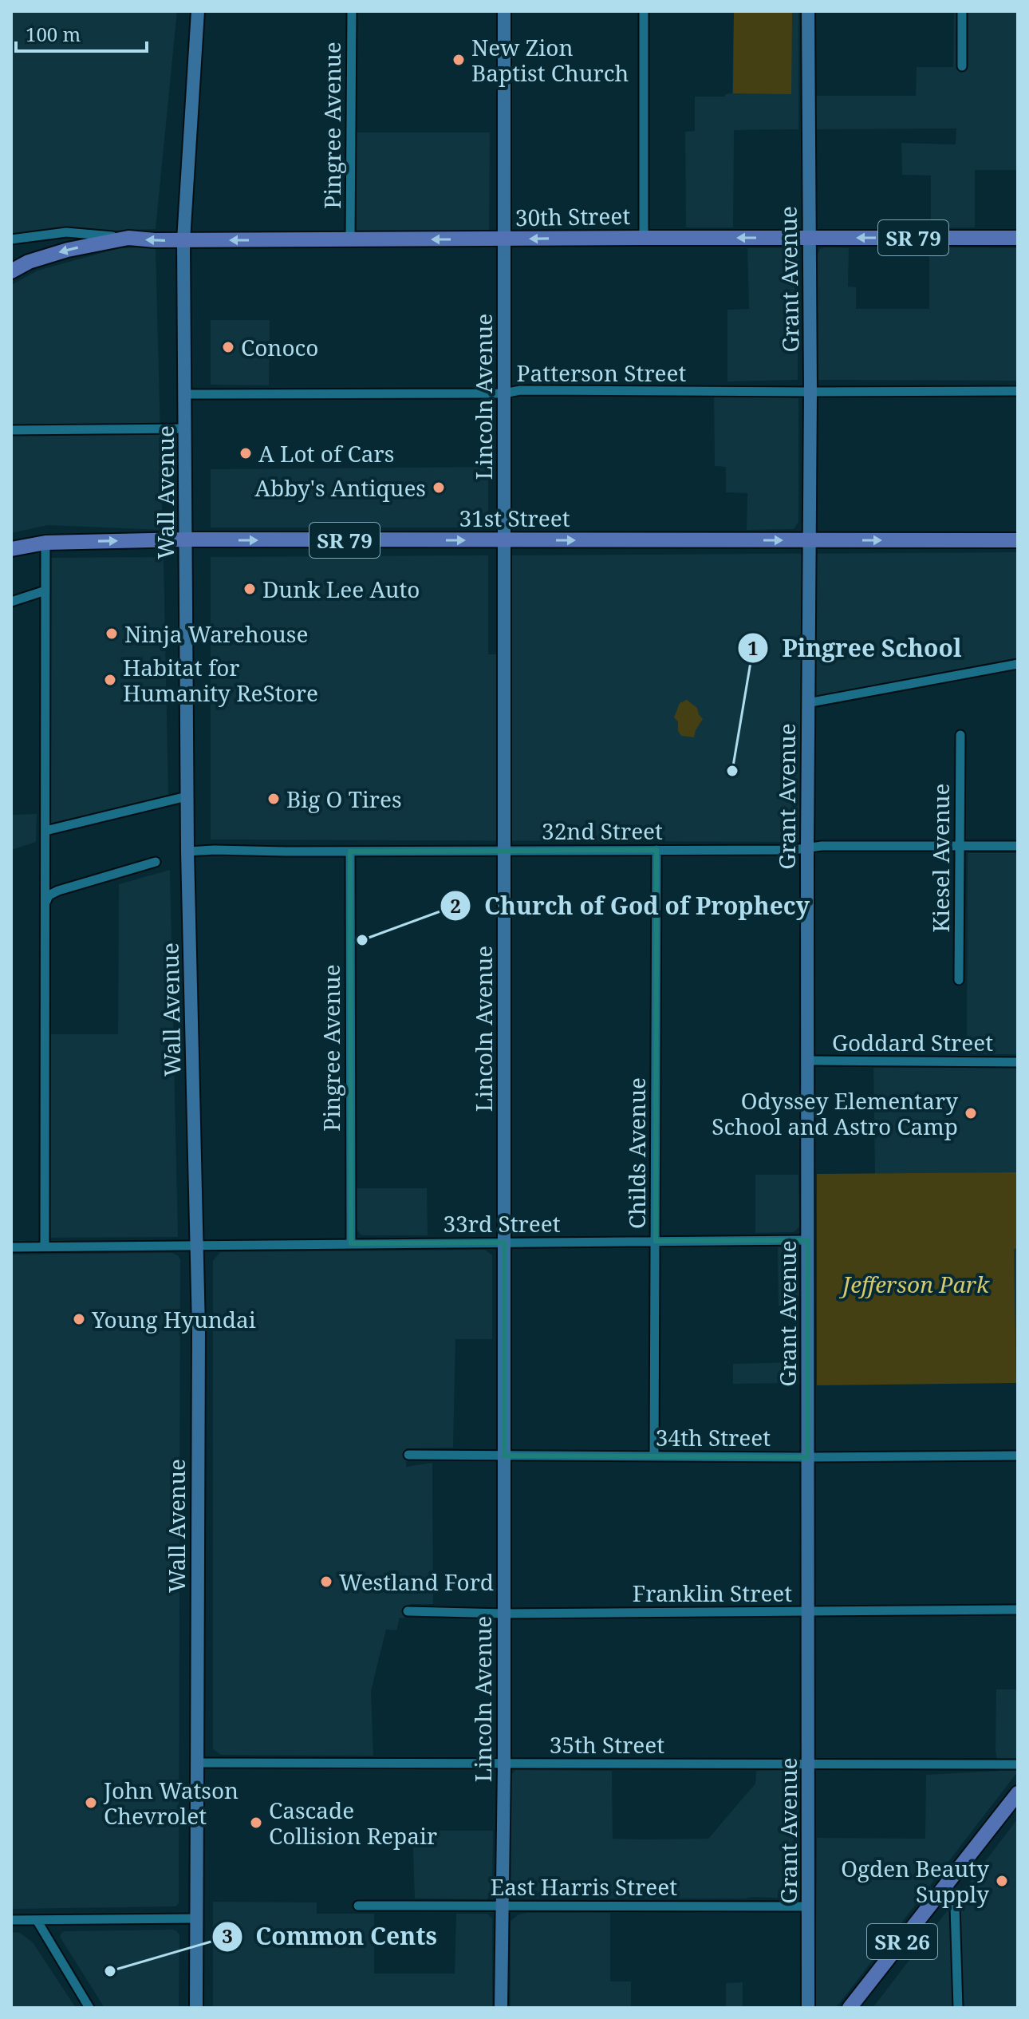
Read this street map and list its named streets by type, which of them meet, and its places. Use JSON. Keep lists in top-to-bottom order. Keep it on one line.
{"streets":{"main road":["30th Street","SR 79","31st Street","SR 26"],"street":["Pingree Avenue","Grant Avenue","Patterson Street","Lincoln Avenue","Wall Avenue","32nd Street","Kiesel Avenue","Goddard Street","Childs Avenue","33rd Street","34th Street","Franklin Street","35th Street","East Harris Street"]},"crossings":[["Pingree Avenue","30th Street"],["Pingree Avenue","32nd Street"],["Pingree Avenue","33rd Street"],["30th Street","Grant Avenue"],["30th Street","Lincoln Avenue"],["30th Street","Wall Avenue"],["Grant Avenue","Patterson Street"],["Grant Avenue","31st Street"],["Grant Avenue","32nd Street"],["Grant Avenue","Goddard Street"],["Grant Avenue","33rd Street"],["Grant Avenue","34th Street"],["Grant Avenue","Franklin Street"],["Grant Avenue","35th Street"],["Grant Avenue","East Harris Street"],["Patterson Street","Lincoln Avenue"],["Patterson Street","Wall Avenue"],["Lincoln Avenue","31st Street"],["Lincoln Avenue","32nd Street"],["Lincoln Avenue","33rd Street"],["Lincoln Avenue","34th Street"],["Lincoln Avenue","Franklin Street"],["Lincoln Avenue","35th Street"],["Lincoln Avenue","East Harris Street"],["Wall Avenue","31st Street"],["Wall Avenue","32nd Street"],["Wall Avenue","33rd Street"],["Wall Avenue","35th Street"],["32nd Street","Kiesel Avenue"],["32nd Street","Childs Avenue"],["Childs Avenue","33rd Street"],["Childs Avenue","34th Street"]],"one_way":["30th Street","31st Street"],"parks":["Jefferson Park"],"places":["New Zion Baptist Church","Conoco","A Lot of Cars","Abby's Antiques","Dunk Lee Auto","Ninja Warehouse","Habitat for Humanity ReStore","Pingree School","Big O Tires","Church of God of Prophecy","Odyssey Elementary School and Astro Camp","Young Hyundai","Westland Ford","John Watson Chevrolet","Cascade Collision Repair","Ogden Beauty Supply","Common Cents"],"scale_bar":"100 m"}
